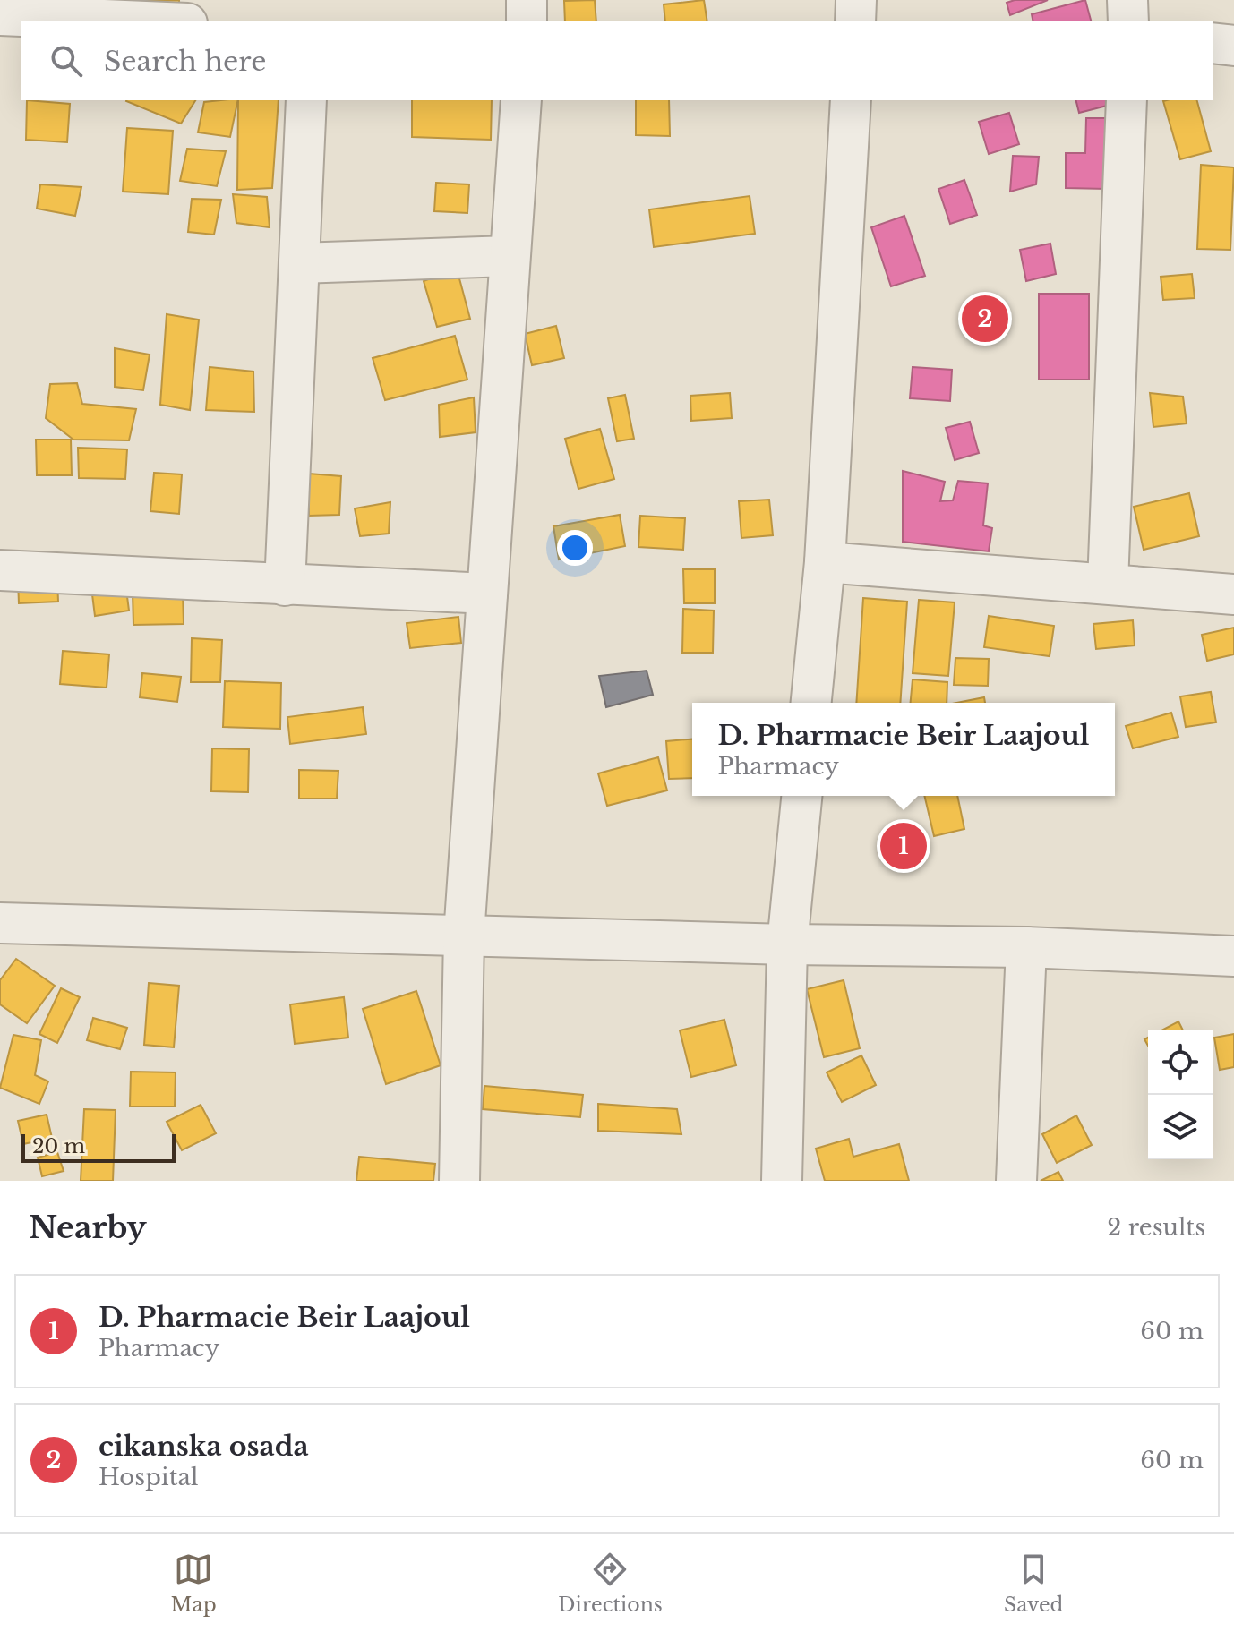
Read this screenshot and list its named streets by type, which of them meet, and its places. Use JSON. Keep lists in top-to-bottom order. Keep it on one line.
{"scale_bar":"20 m","page":{"search":"Search here","pins":["2","1"],"popup":["D. Pharmacie Beir Laajoul","Pharmacy"],"scale":"20 m","heading":["Nearby","2 results"],"list":[{"mark":"1","name":"D. Pharmacie Beir Laajoul","note":"Pharmacy","value":"60 m"},{"mark":"2","name":"cikanska osada","note":"Hospital","value":"60 m"}],"nav":["Map","Directions","Saved"]}}
